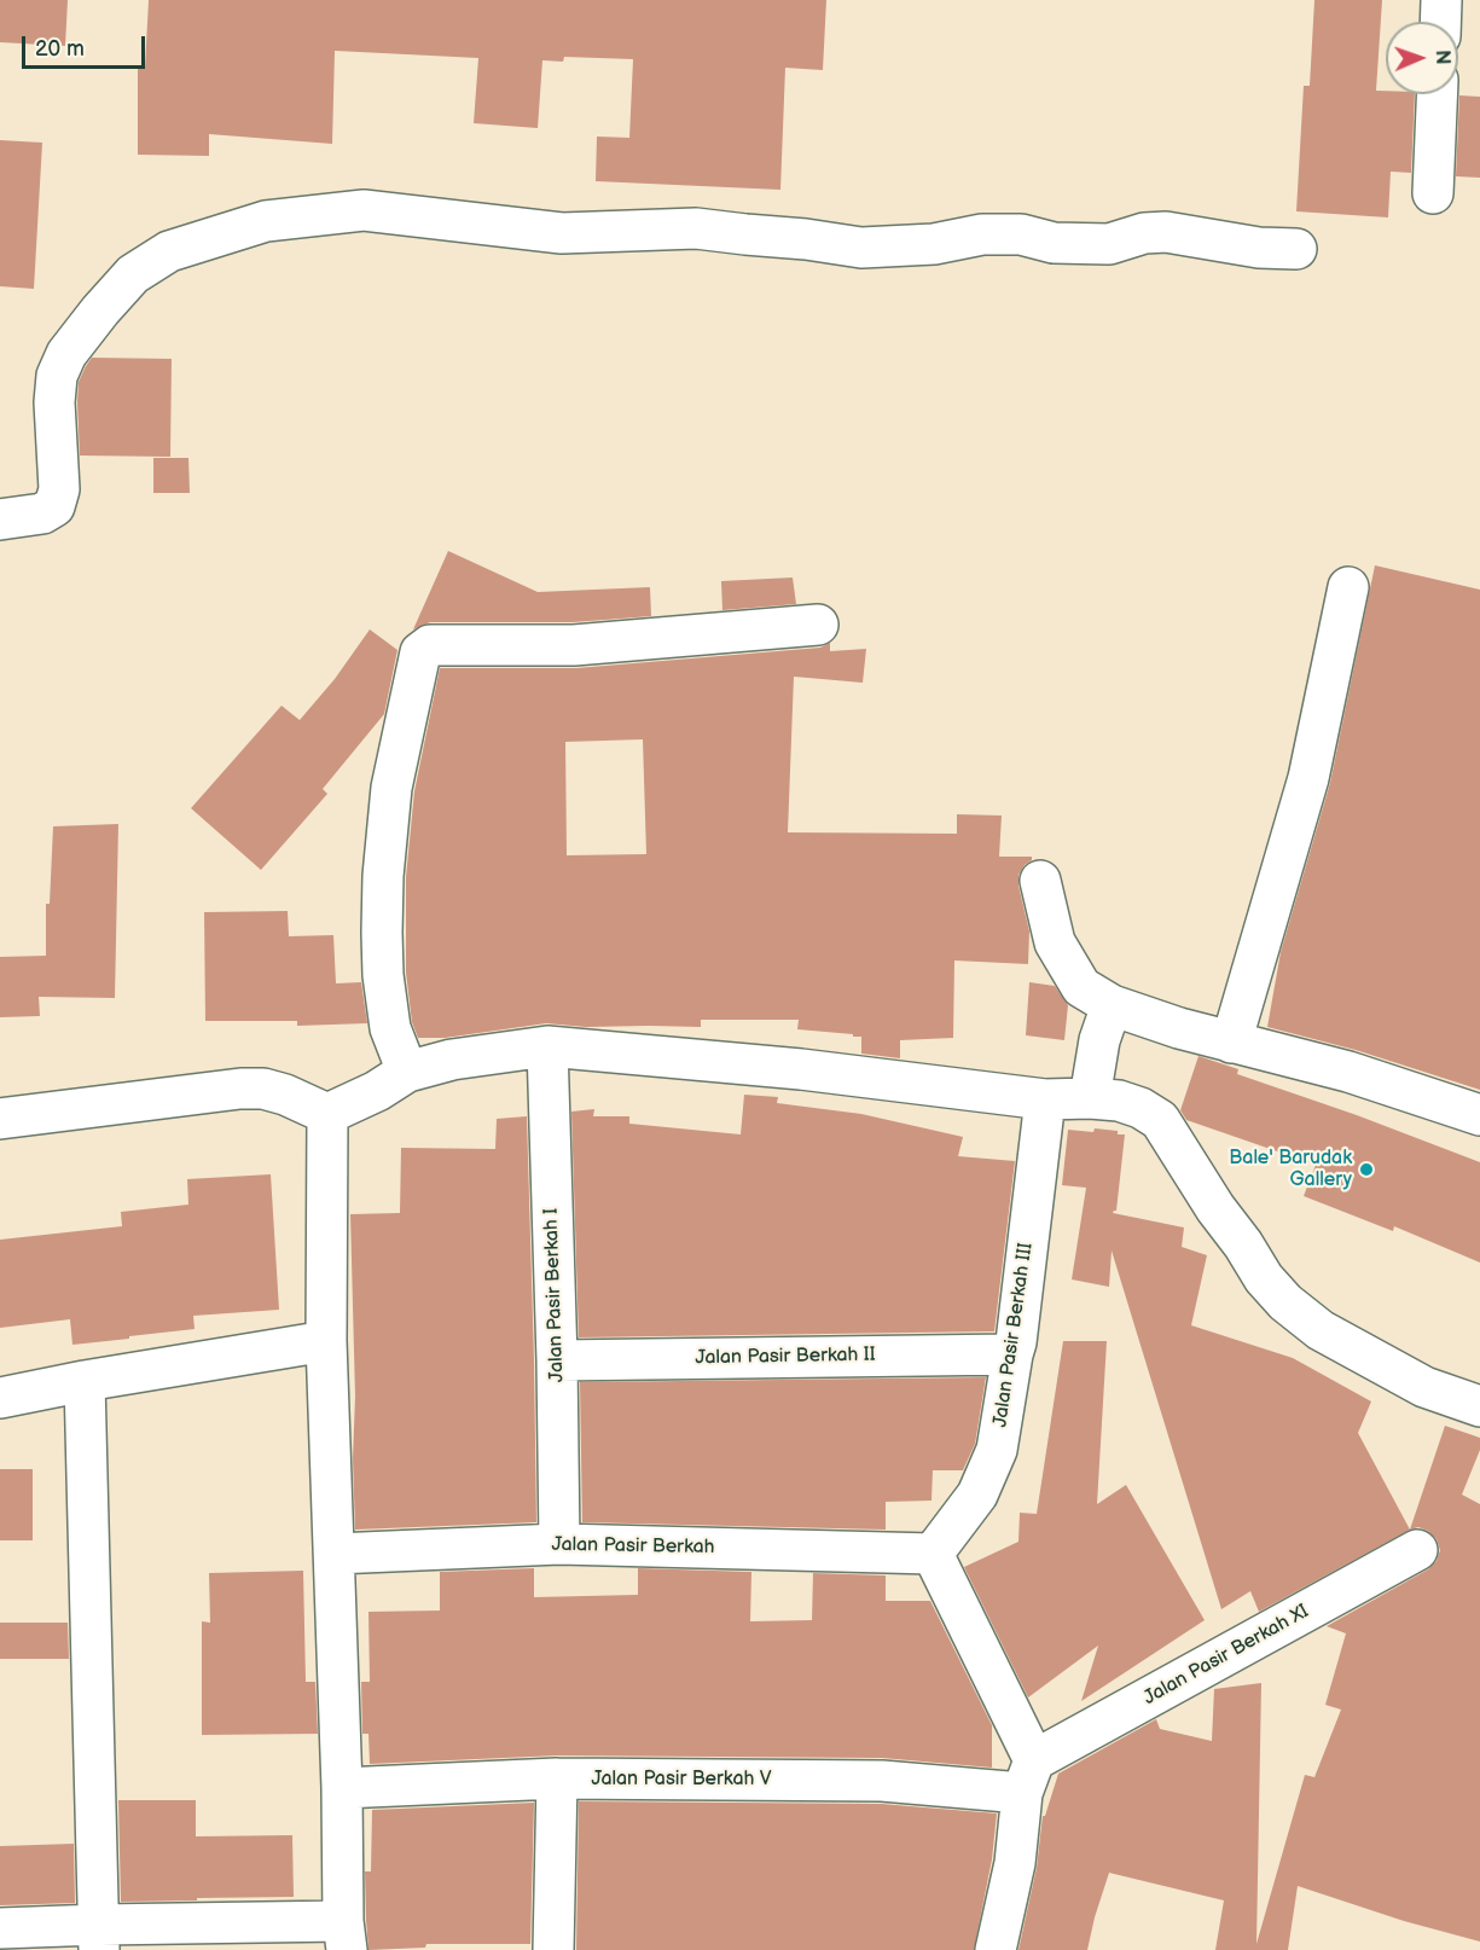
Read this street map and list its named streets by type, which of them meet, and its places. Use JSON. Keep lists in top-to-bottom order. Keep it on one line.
{"streets":{"street":["Jalan Pasir Berkah I","Jalan Pasir Berkah III","Jalan Pasir Berkah II","Jalan Pasir Berkah","Jalan Pasir Berkah XI","Jalan Pasir Berkah V"]},"crossings":[["Jalan Pasir Berkah I","Jalan Pasir Berkah II"],["Jalan Pasir Berkah I","Jalan Pasir Berkah"],["Jalan Pasir Berkah III","Jalan Pasir Berkah II"],["Jalan Pasir Berkah III","Jalan Pasir Berkah"],["Jalan Pasir Berkah XI","Jalan Pasir Berkah V"]],"places":["Bale' Barudak Gallery"],"scale_bar":"20 m","north":"right"}
